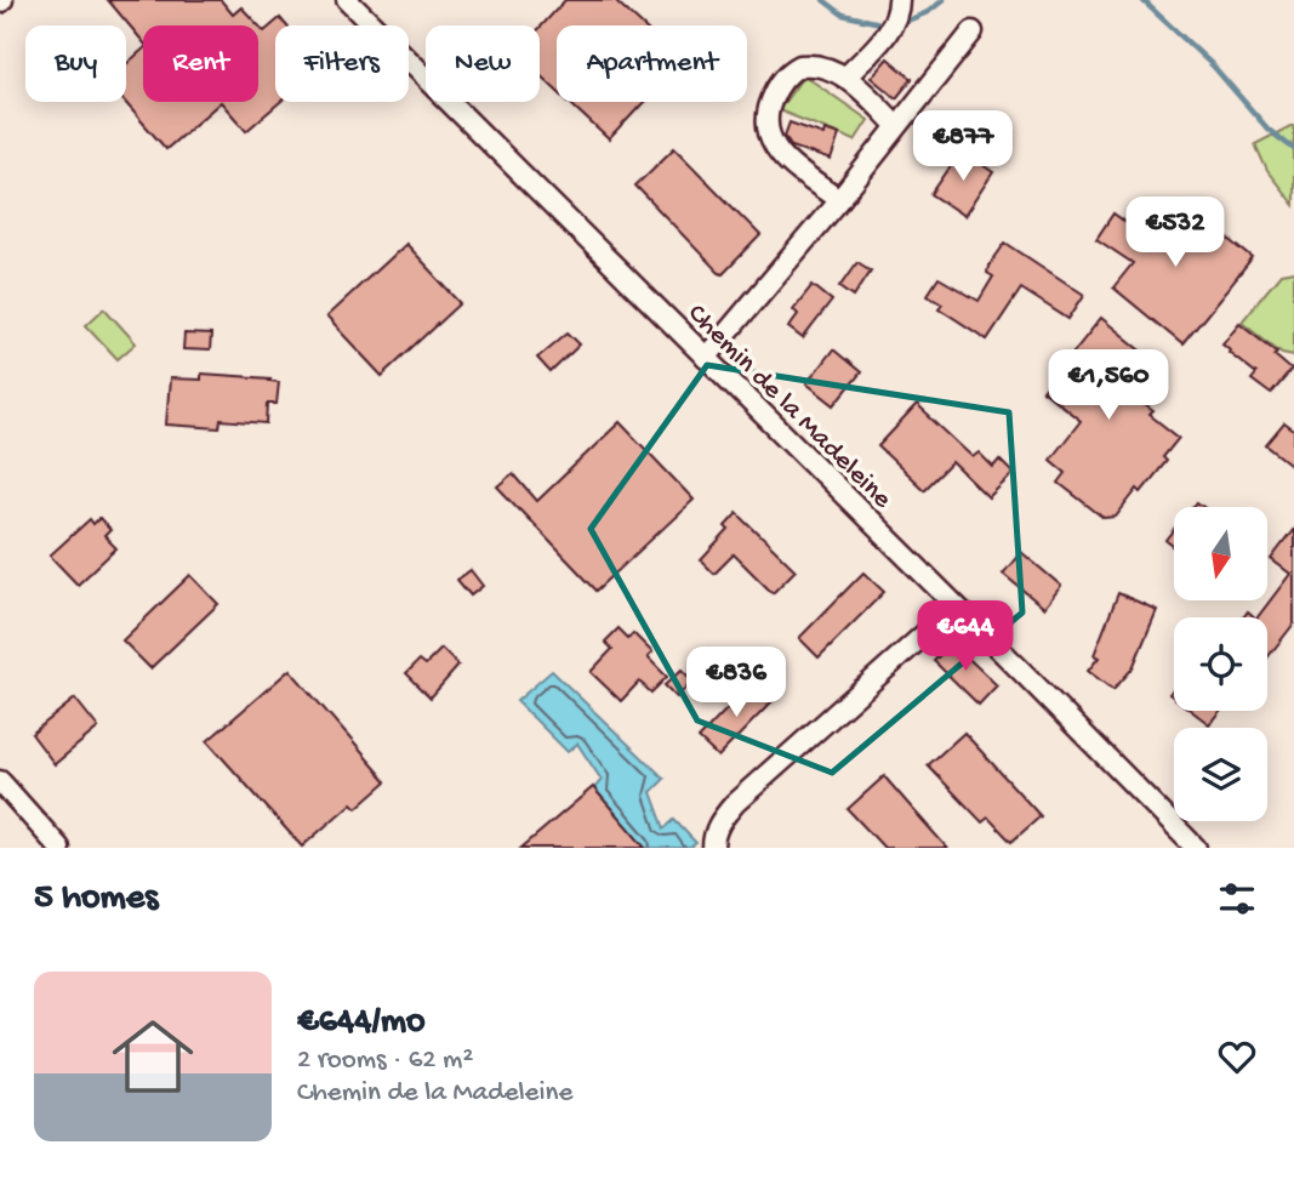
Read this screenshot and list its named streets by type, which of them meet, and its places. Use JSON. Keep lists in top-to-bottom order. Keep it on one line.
{"streets":{"street":["Chemin de la Madeleine"]},"north":"bottom","page":{"chip":["Buy","Rent","Filters","New","Apartment"],"price":["€877","€532","€1,560","€644","€836"],"heading":"5 homes","list":[{"name":"€644/mo","note":"2 rooms · 62 m² · Chemin de la Madeleine"}]}}
